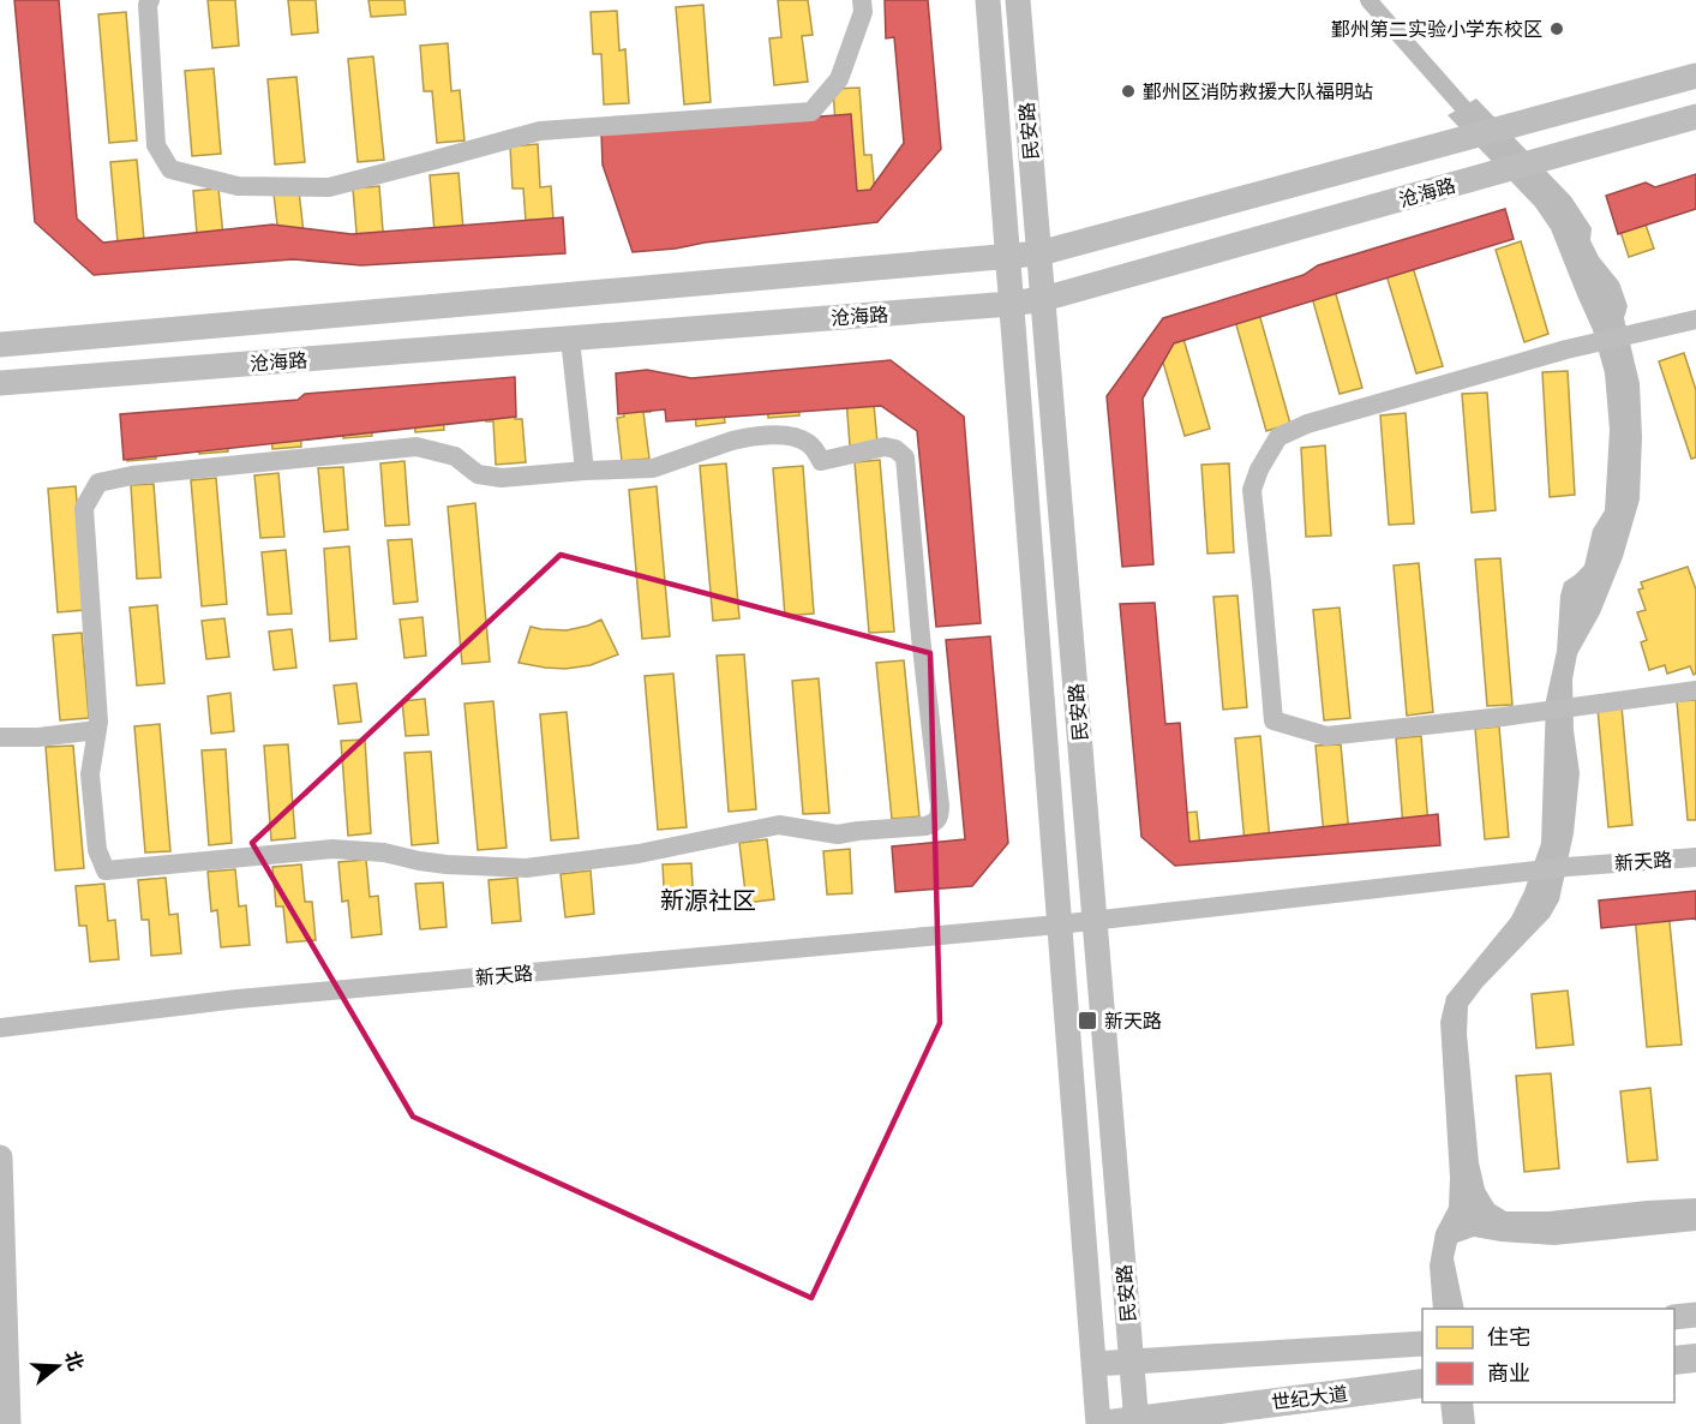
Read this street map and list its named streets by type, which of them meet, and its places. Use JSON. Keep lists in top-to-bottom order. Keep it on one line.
{"streets":{"highway":["世纪大道"],"main road":["民安路","沧海路"],"street":["新天路"]},"crossings":[["民安路","沧海路"],["民安路","新天路"],["民安路","世纪大道"]],"districts":["新源社区"],"places":{"other":["鄞州第二实验小学东校区","鄞州区消防救援大队福明站"],"transit":["新天路"]},"legend":["住宅","商业"],"north":"right"}
